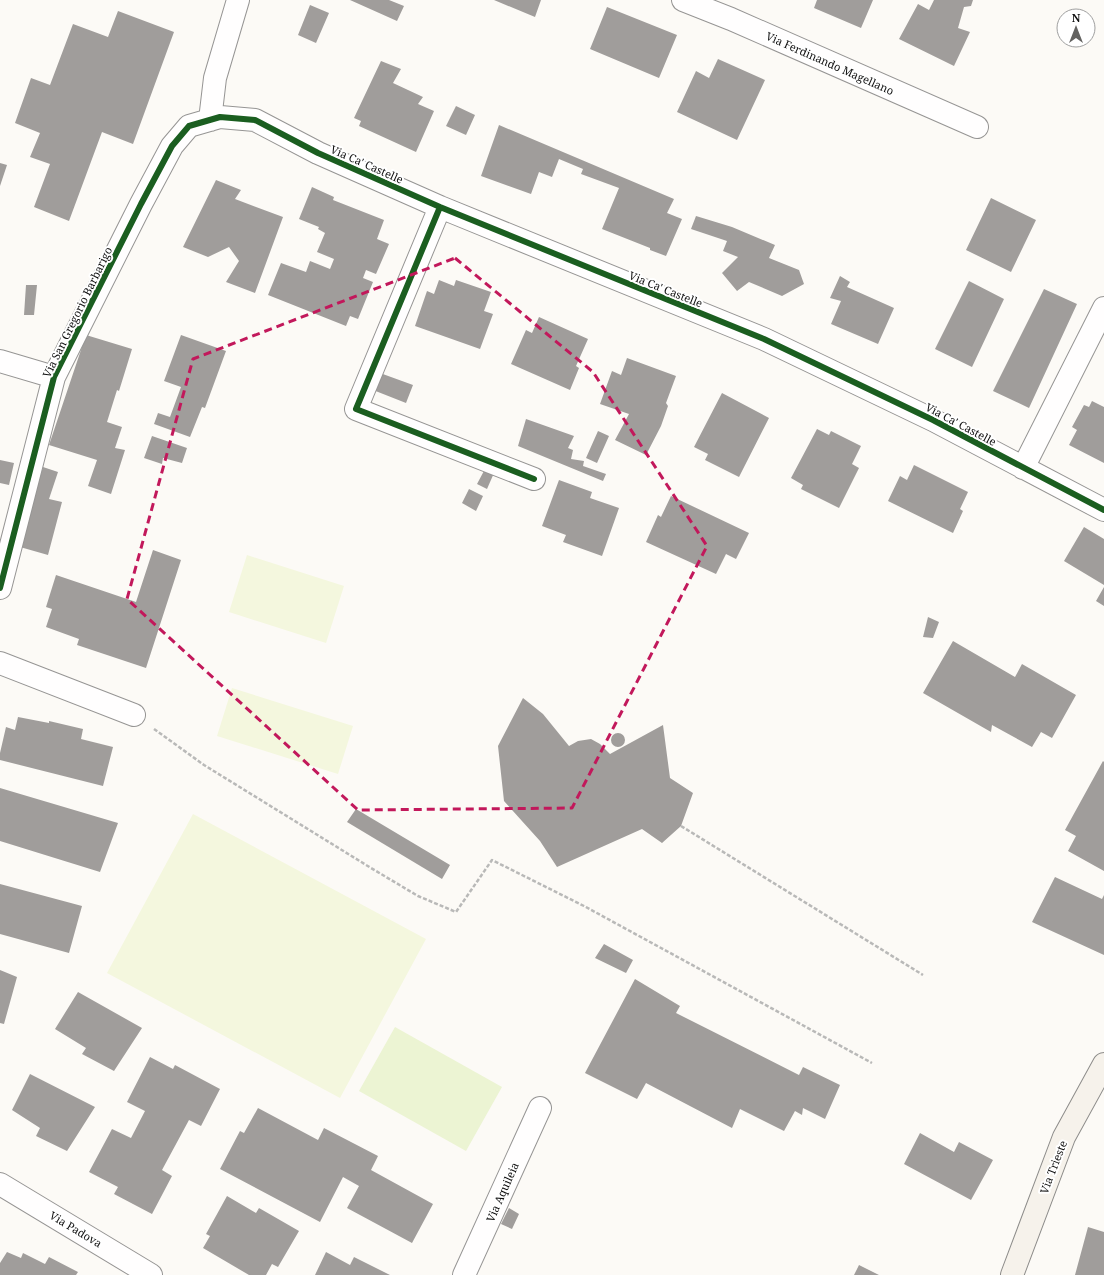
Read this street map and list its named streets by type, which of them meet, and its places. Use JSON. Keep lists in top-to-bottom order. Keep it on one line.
{"streets":{"street":["Via Ferdinando Magellano","Via Ca' Castelle","Via San Gregorio Barbarigo","Via Trieste","Via Aquileia","Via Padova"]},"crossings":[["Via Ca' Castelle","Via San Gregorio Barbarigo"]],"north":"top"}
